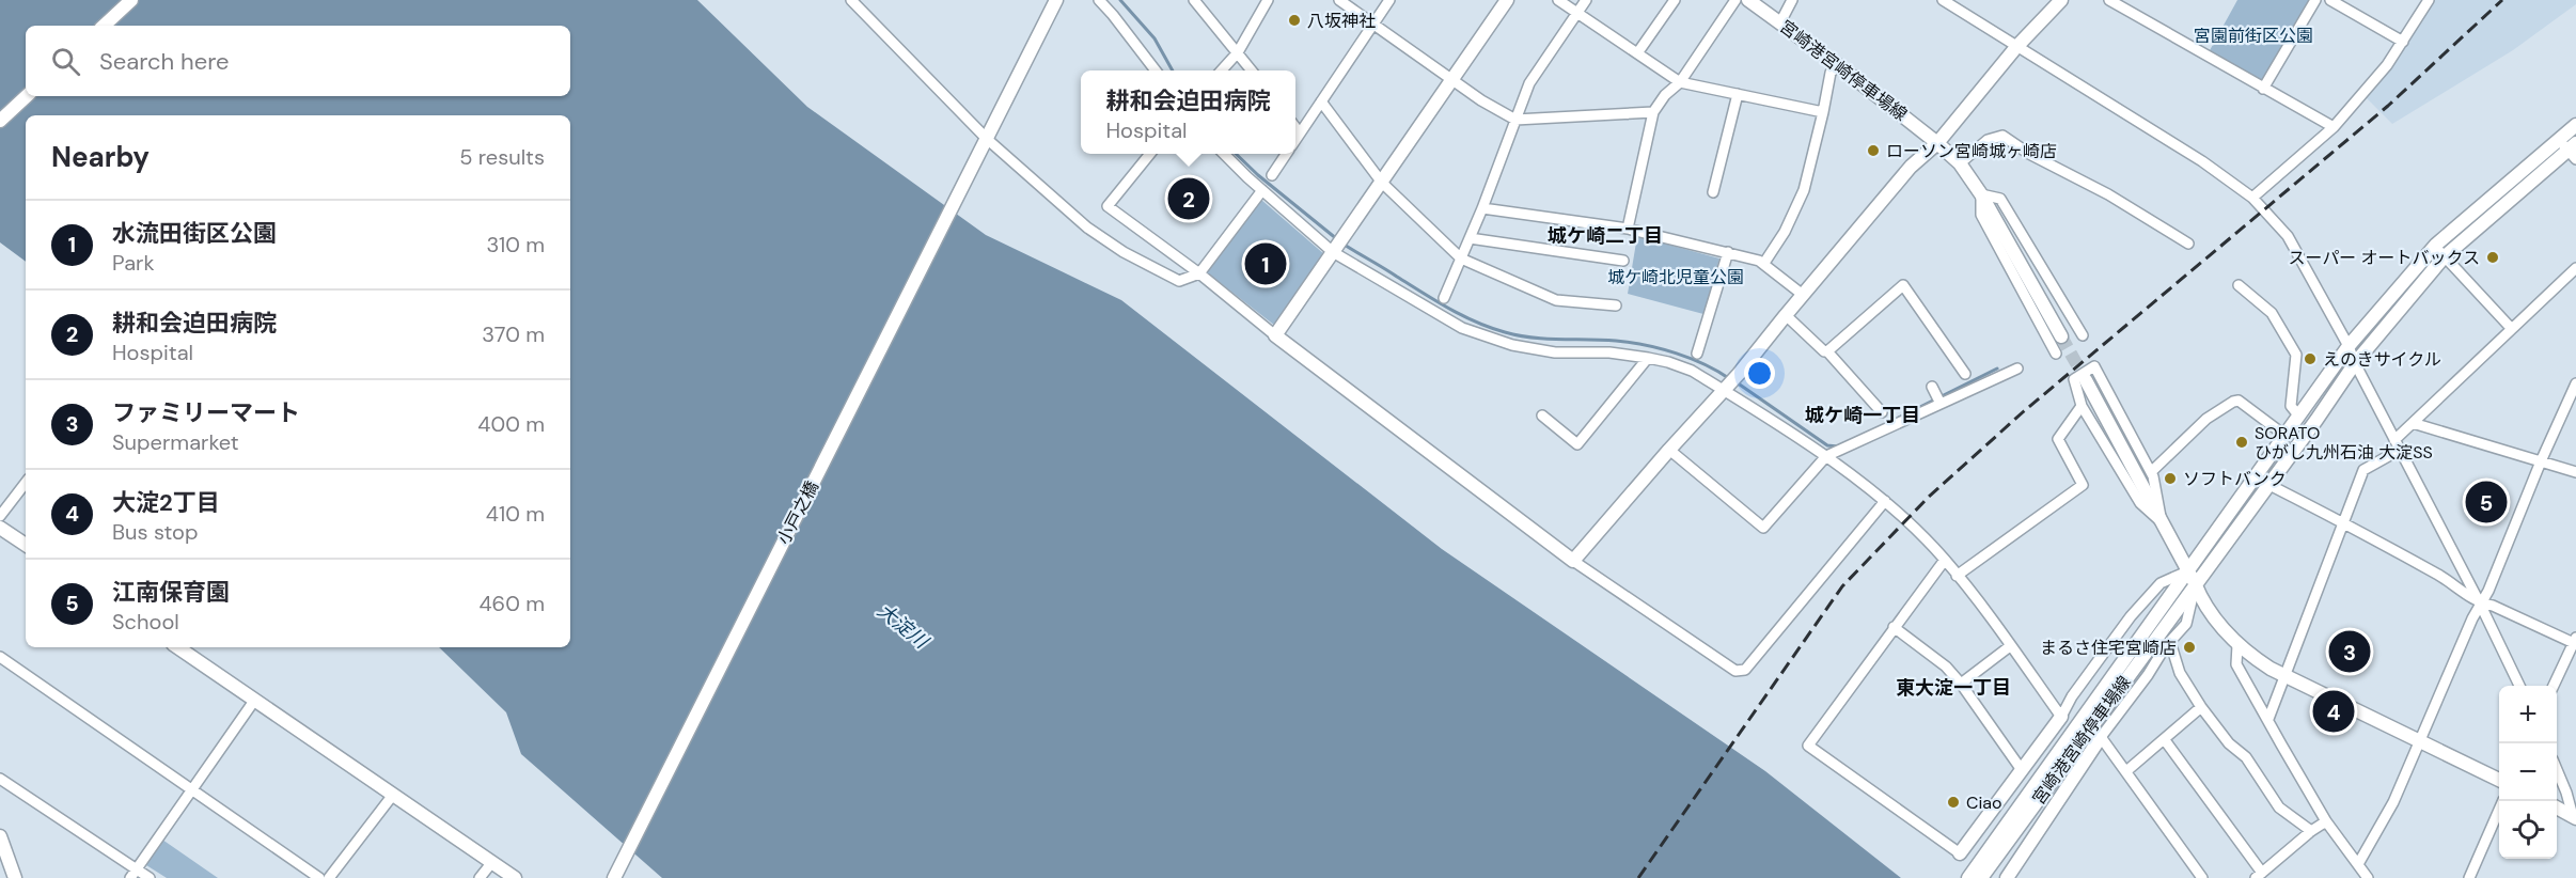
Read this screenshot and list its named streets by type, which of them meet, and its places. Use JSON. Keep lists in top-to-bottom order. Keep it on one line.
{"streets":{"street":["宮崎港宮崎停車場線","小戸之橋"]},"districts":["城ケ崎二丁目","城ケ崎一丁目","東大淀一丁目"],"water":["大淀川"],"parks":["宮園前街区公園","城ケ崎北児童公園"],"places":["八坂神社","ローソン宮崎城ヶ崎店","スーパー オートバックス","えのきサイクル","SORATO ひがし九州石油 大淀SS","ソフトバンク","まるさ住宅宮崎店","Ciao"],"page":{"search":"Search here","popup":["耕和会迫田病院","Hospital"],"heading":["Nearby","5 results"],"pins":["2","1","5","3","4"],"list":[{"mark":"1","name":"水流田街区公園","note":"Park","value":"310 m"},{"mark":"2","name":"耕和会迫田病院","note":"Hospital","value":"370 m"},{"mark":"3","name":"ファミリーマート","note":"Supermarket","value":"400 m"},{"mark":"4","name":"大淀2丁目","note":"Bus stop","value":"410 m"},{"mark":"5","name":"江南保育園","note":"School","value":"460 m"}],"map_buttons":["+","−"]}}
